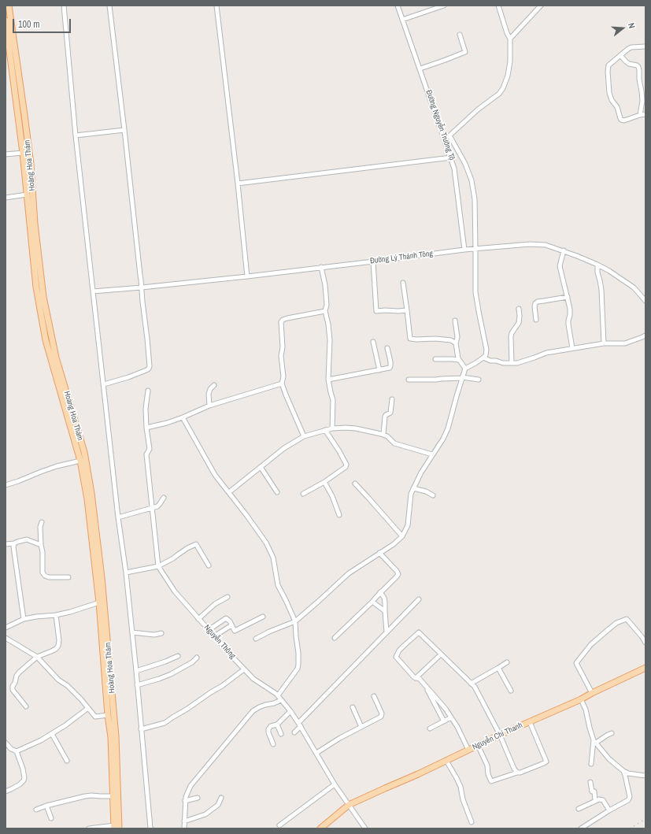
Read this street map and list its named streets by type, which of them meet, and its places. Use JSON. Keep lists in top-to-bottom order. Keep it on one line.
{"streets":{"main road":["Hoàng Hoa Thám","Nguyễn Chí Thanh"],"street":["Đường Nguyễn Trường Tộ","Đường Lý Thánh Tông","Nguyễn Thông"]},"crossings":[["Đường Nguyễn Trường Tộ","Đường Lý Thánh Tông"],["Nguyễn Thông","Nguyễn Chí Thanh"]],"scale_bar":"100 m","north":"right"}
